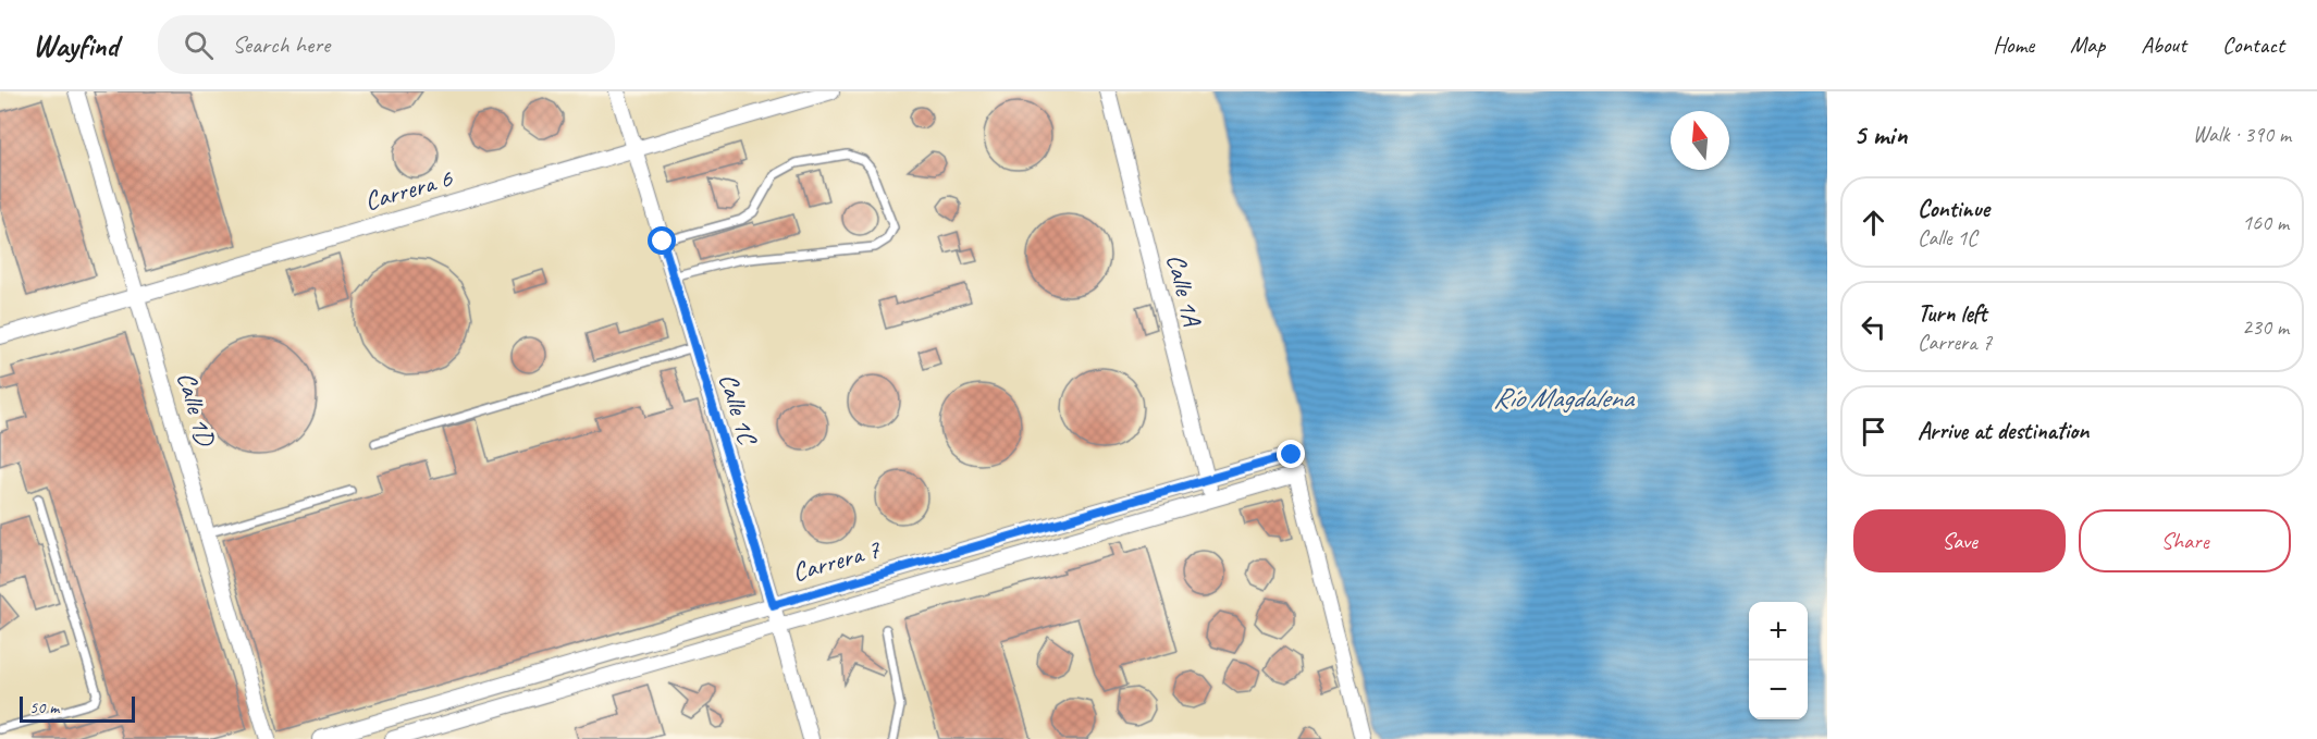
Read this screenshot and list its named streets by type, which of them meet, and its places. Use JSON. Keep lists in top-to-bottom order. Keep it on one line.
{"streets":{"street":["Carrera 6","Calle 1A","Calle 1D","Calle 1C","Carrera 7"]},"crossings":[["Carrera 6","Calle 1D"],["Carrera 6","Calle 1C"],["Calle 1A","Carrera 7"],["Calle 1C","Carrera 7"]],"water":["Río Magdalena"],"scale_bar":"50 m","north":"top","page":{"header":"Wayfind","search":"Search here","nav":["Home","Map","About","Contact"],"heading":["5 min","Walk · 390 m"],"list":[["Continue","Calle 1C","160 m"],["Turn left","Carrera 7","230 m"],"Arrive at destination"],"buttons":["Save","Share"],"map_buttons":["+","−"],"scale":"50 m"}}
